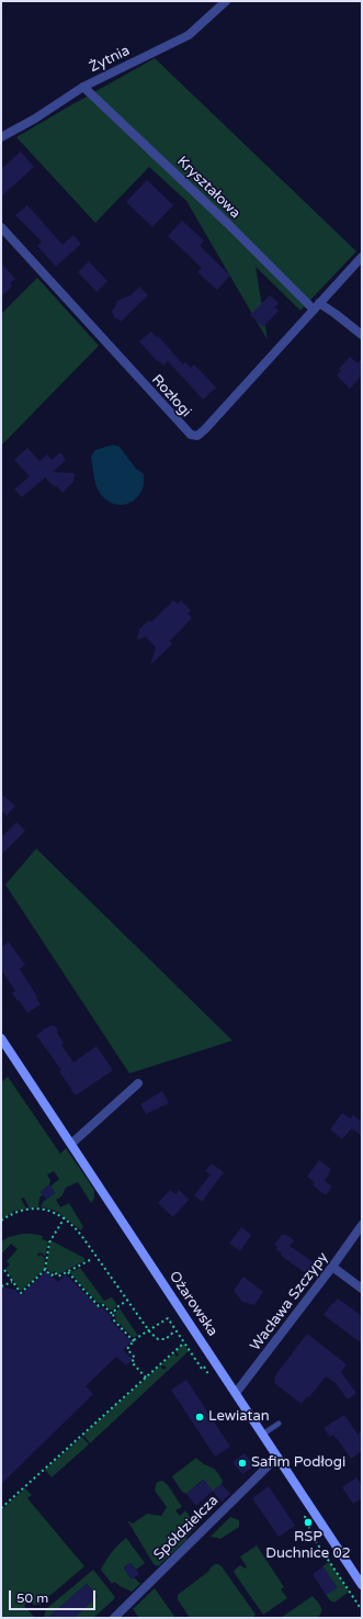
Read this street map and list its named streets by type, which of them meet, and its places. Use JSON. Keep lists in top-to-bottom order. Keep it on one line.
{"streets":{"main road":["Ożarowska"],"street":["Żytnia","Kryształowa","Rozłogi","Wacława Szczypy","Spółdzielcza"]},"crossings":[["Żytnia","Kryształowa"],["Kryształowa","Rozłogi"],["Wacława Szczypy","Ożarowska"],["Ożarowska","Spółdzielcza"]],"places":["Lewiatan","Safim Podłogi","RSP Duchnice 02"],"scale_bar":"50 m"}
